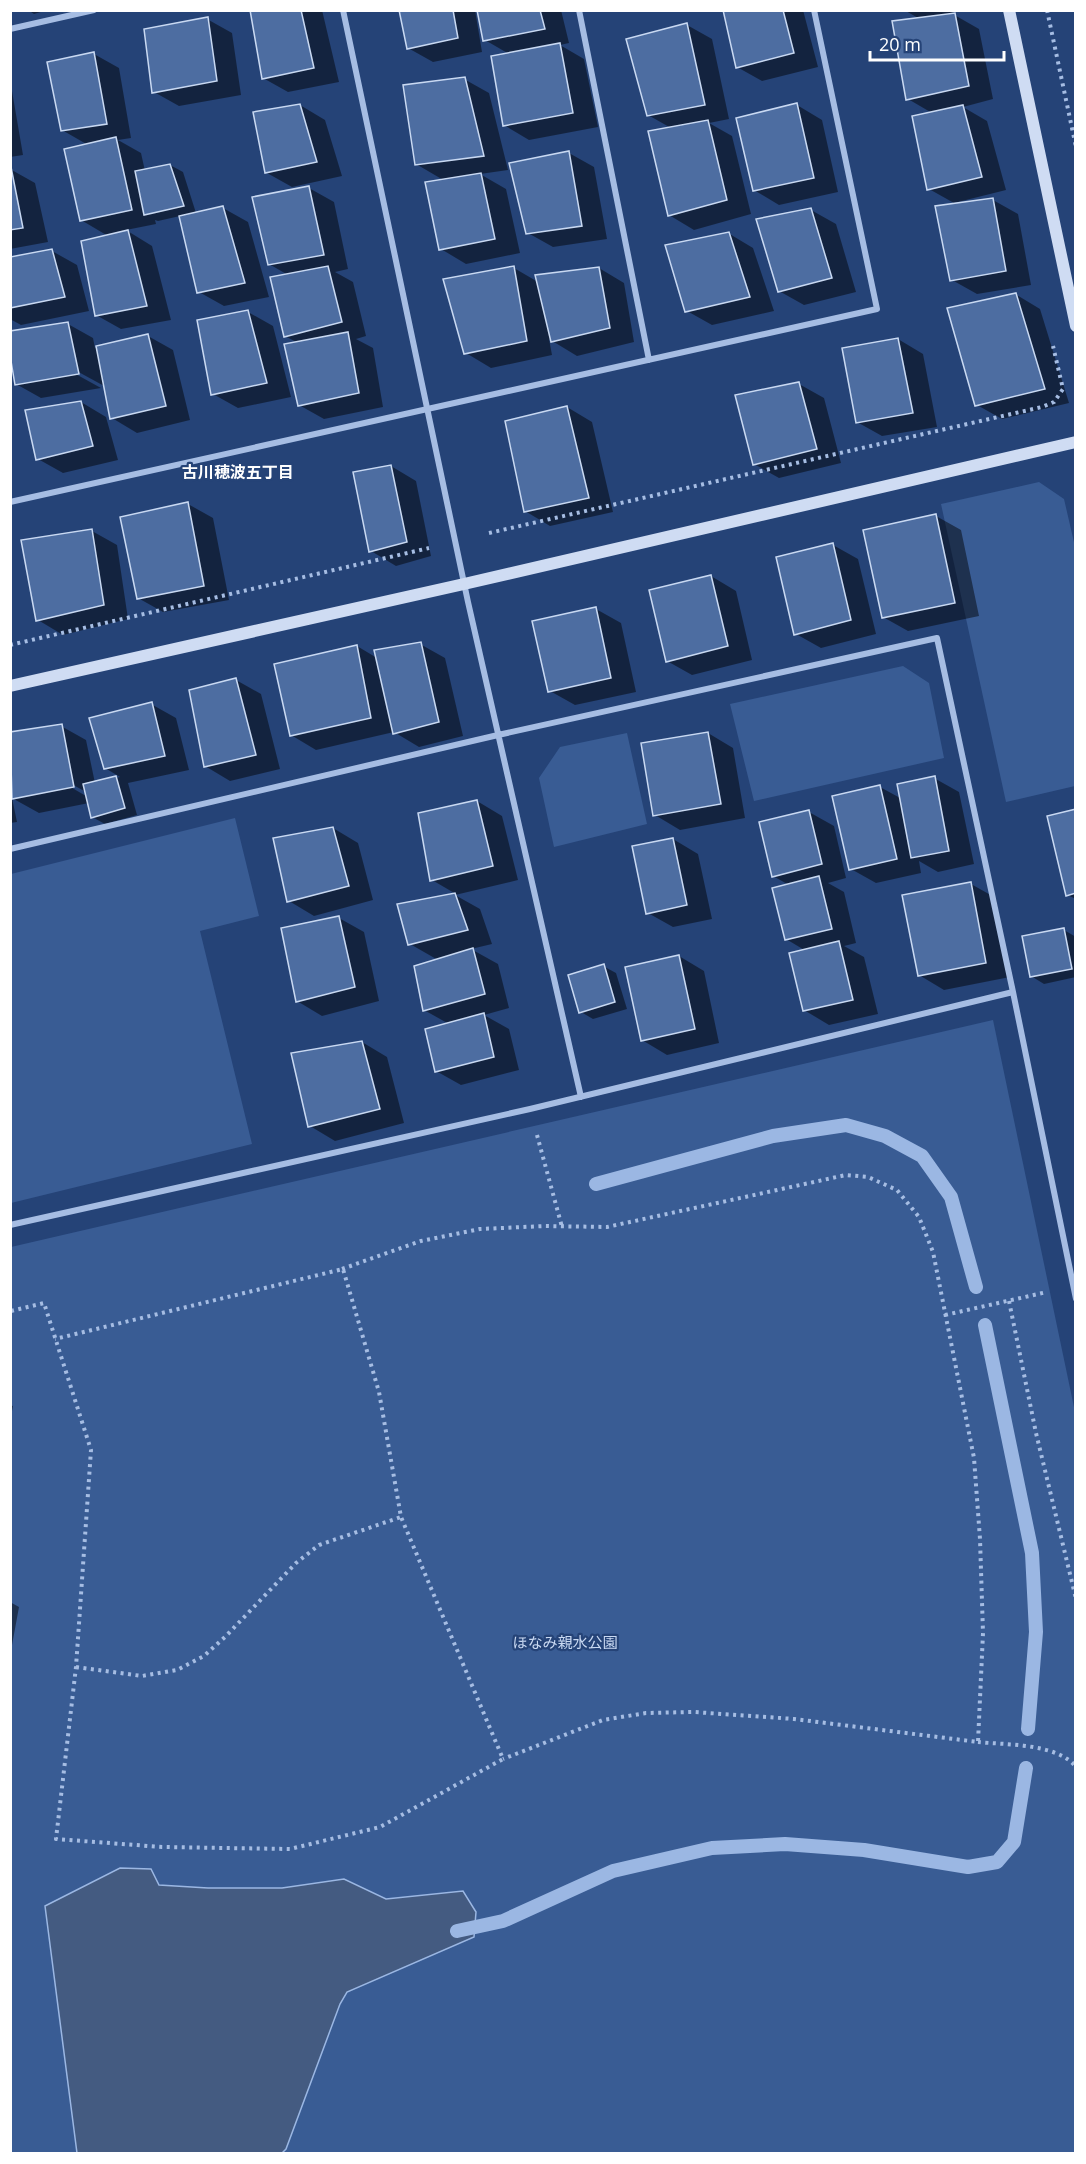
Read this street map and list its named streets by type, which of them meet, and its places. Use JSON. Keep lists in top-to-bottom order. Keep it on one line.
{"districts":["古川穂波五丁目"],"parks":["ほなみ親水公園"],"scale_bar":"20 m"}
